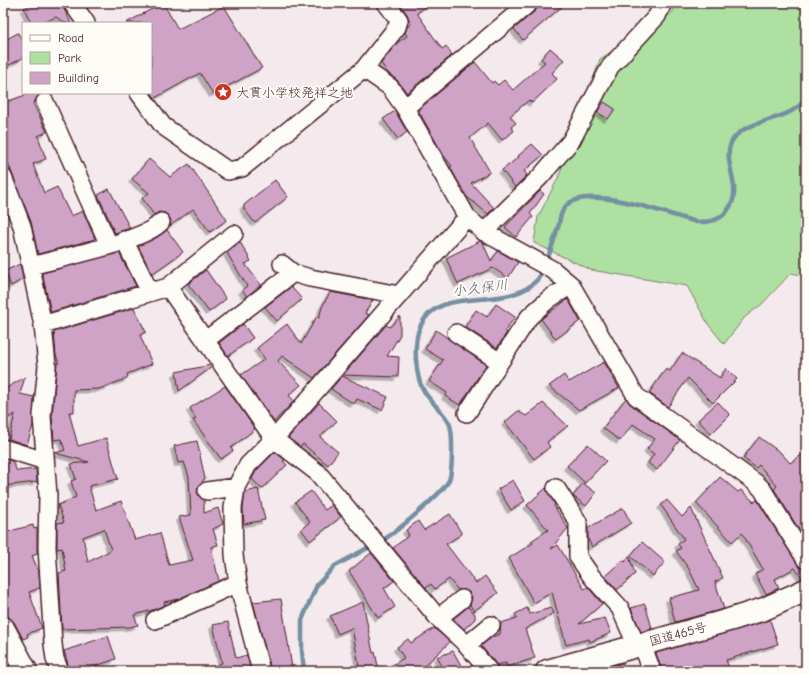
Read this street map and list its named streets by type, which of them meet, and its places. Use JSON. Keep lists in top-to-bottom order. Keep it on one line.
{"streets":{"highway":["国道465号"]},"water":["小久保川"],"places":{"place":["大貫小学校発祥之地"]},"legend":["Road","Park","Building"]}
